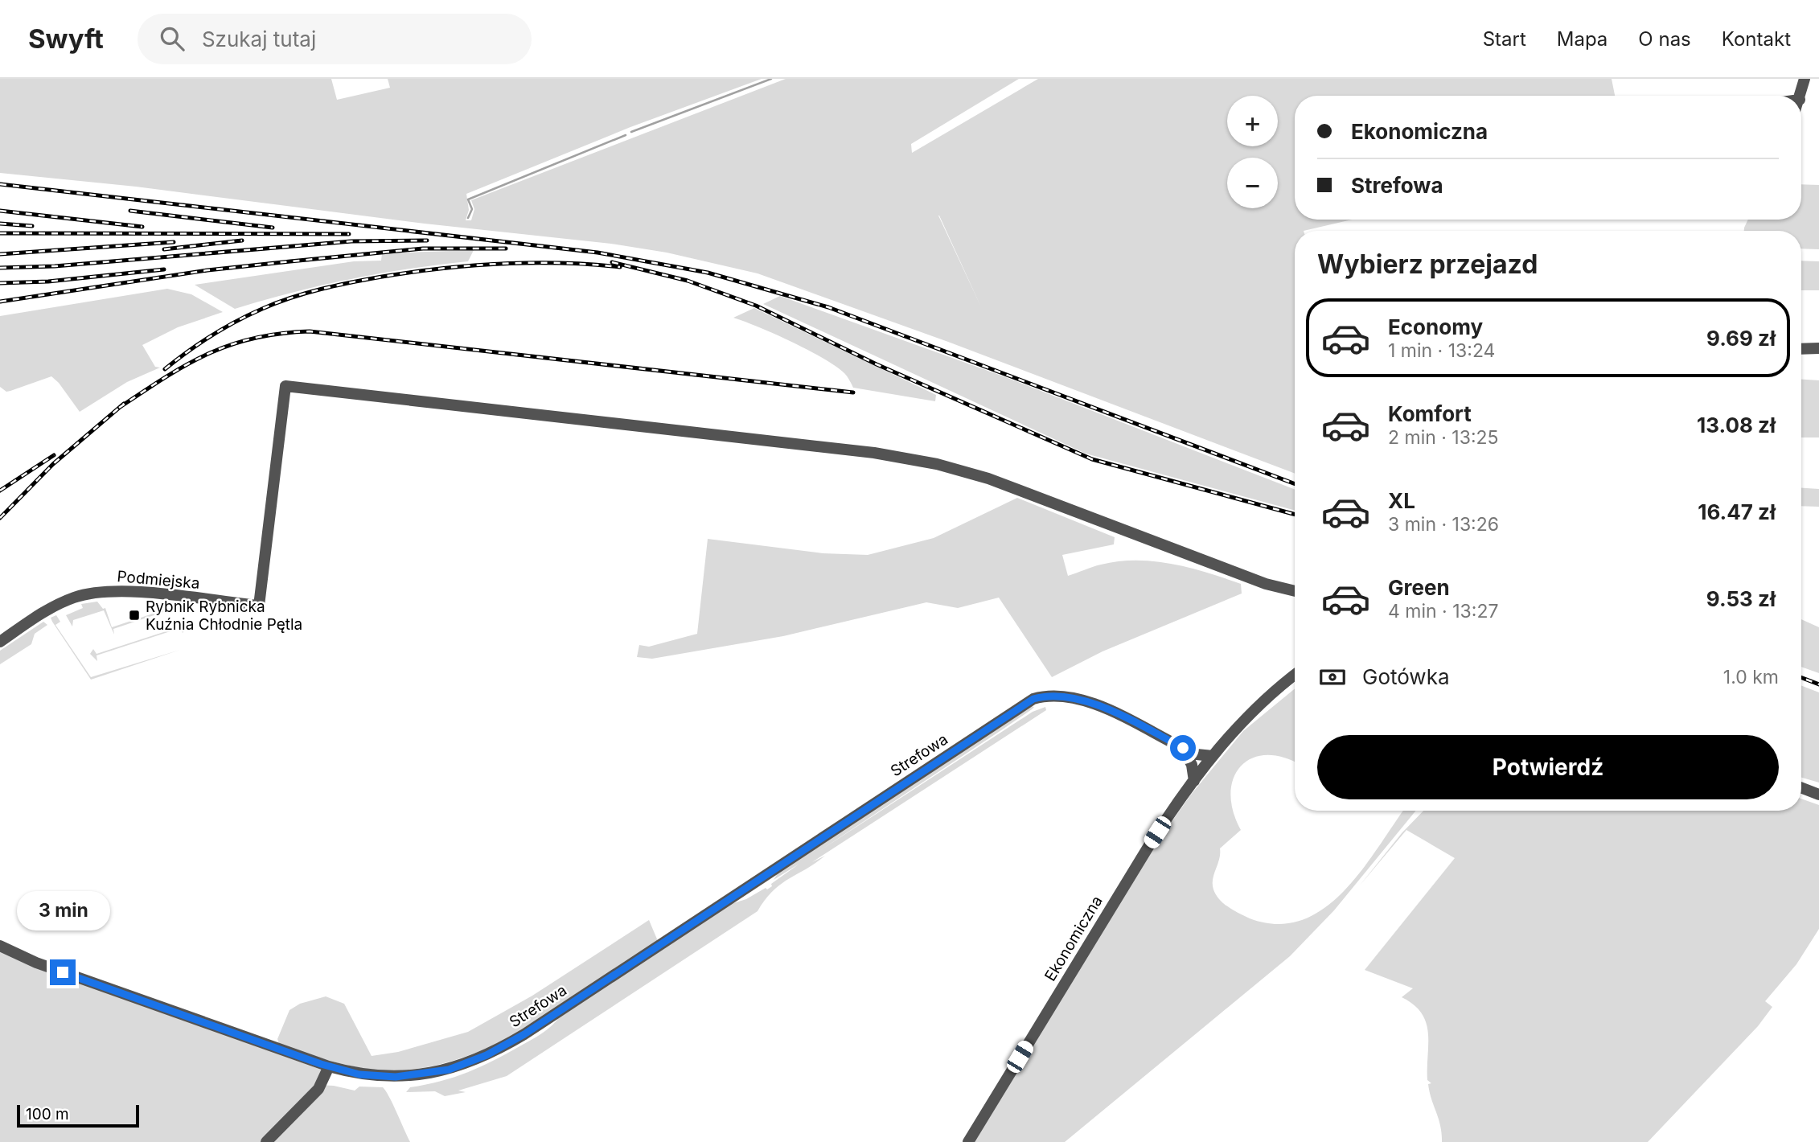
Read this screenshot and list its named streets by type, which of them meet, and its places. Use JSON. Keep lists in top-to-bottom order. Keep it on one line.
{"streets":{"street":["Podmiejska","Strefowa","Ekonomiczna"]},"places":{"transit":["Rybnik Rybnicka Kuźnia Chłodnie Pętla"]},"scale_bar":"100 m","page":{"header":"Swyft","search":"Szukaj tutaj","nav":["Start","Mapa","O nas","Kontakt"],"map_buttons":["+","−"],"banner":["Ekonomiczna","Strefowa"],"heading":"Wybierz przejazd","list":[{"name":"Economy","note":"1 min · 13:24","value":"9.69 zł"},{"name":"Komfort","note":"2 min · 13:25","value":"13.08 zł"},{"name":"XL","note":"3 min · 13:26","value":"16.47 zł"},{"name":"Green","note":"4 min · 13:27","value":"9.53 zł"}],"pay":["Gotówka","1.0 km"],"buttons":"Potwierdź","bubble":"3 min","scale":"100 m"}}
